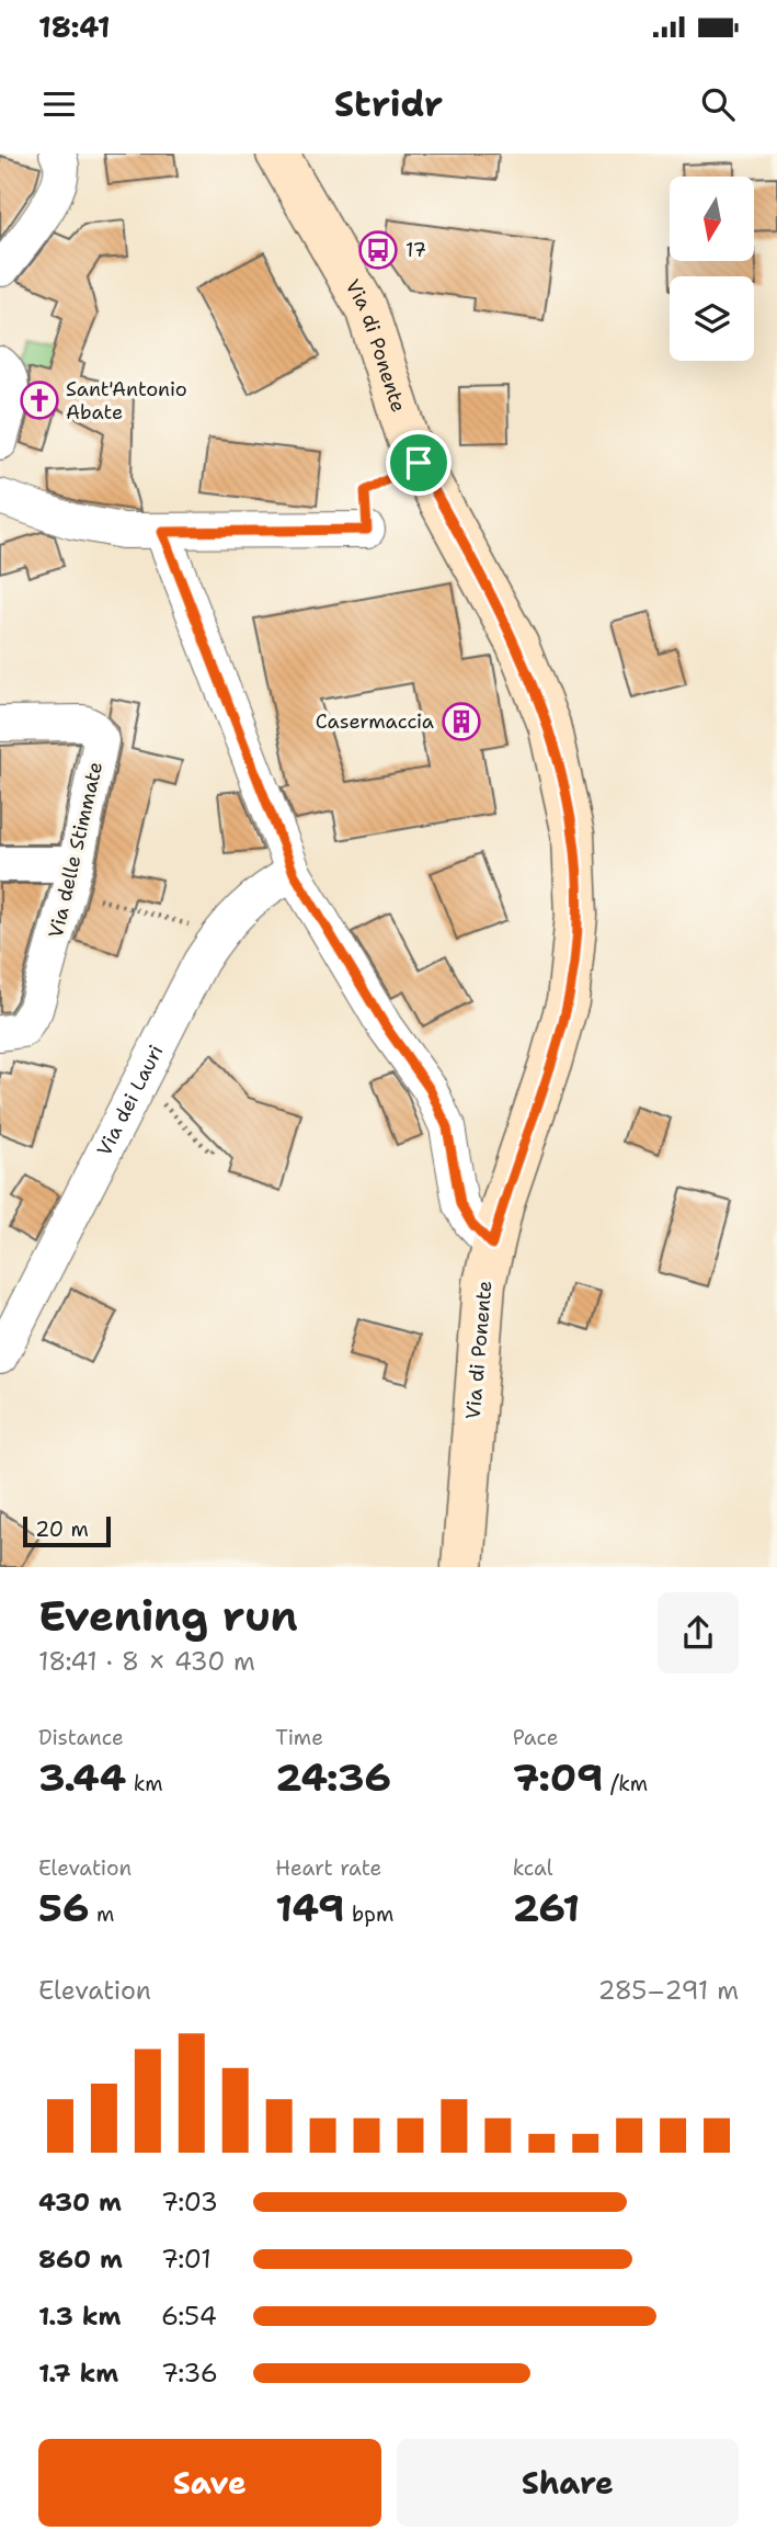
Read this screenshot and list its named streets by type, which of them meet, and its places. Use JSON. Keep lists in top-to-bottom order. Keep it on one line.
{"streets":{"main road":["Via di Ponente"],"street":["Via delle Stimmate","Via dei Lauri"]},"places":{"bus stop":["17"],"church":["Sant'Antonio Abate"],"building":["Casermaccia"]},"scale_bar":"20 m","north":"bottom","page":{"status":"18:41","header":"Stridr","scale":"20 m","heading":["Evening run","18:41 · 8 × 430 m"],"stats":[["Distance","3.44 km"],["Time","24:36"],["Pace","7:09 /km"],["Elevation","56 m"],["Heart rate","149 bpm"],["kcal","261"]],"chart":["Elevation","285–291 m"],"list":[{"name":"430 m","note":"7:03"},{"name":"860 m","note":"7:01"},{"name":"1.3 km","note":"6:54"},{"name":"1.7 km","note":"7:36"}],"buttons":["Save","Share"]}}
